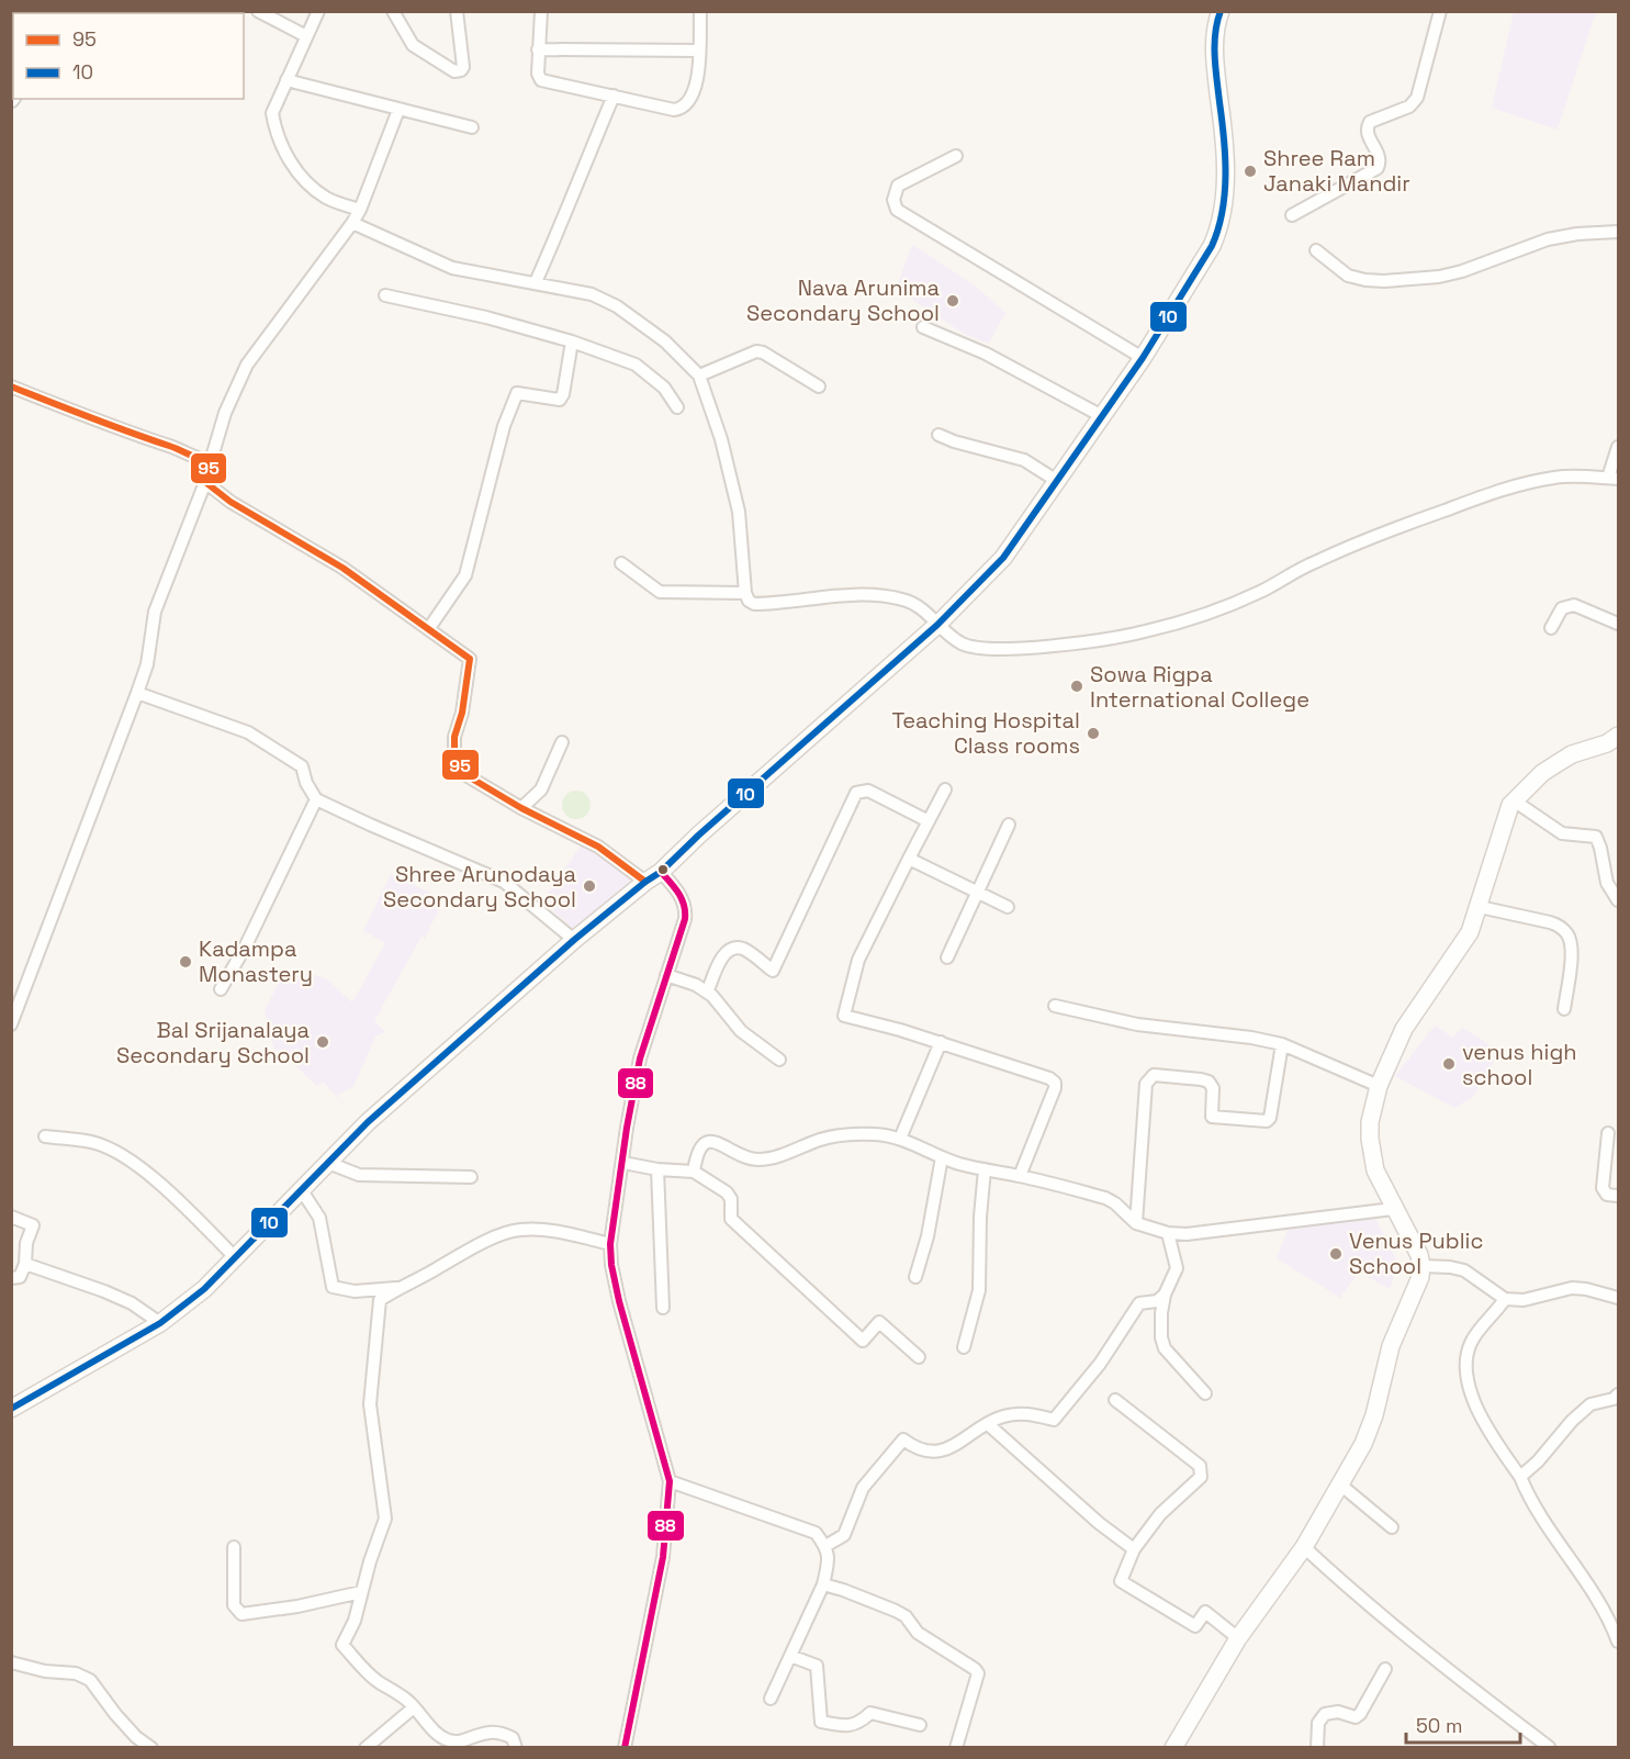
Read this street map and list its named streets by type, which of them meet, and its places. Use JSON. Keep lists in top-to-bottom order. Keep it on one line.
{"places":["Shree Ram Janaki Mandir","Nava Arunima Secondary School","Sowa Rigpa International College","Teaching Hospital Class rooms","Shree Arunodaya Secondary School","Kadampa Monastery","Bal Srijanalaya Secondary School","venus high school","Venus Public School"],"lines":["transit line 10","transit line 95","transit line 88"],"legend":["95","10"],"scale_bar":"50 m"}
